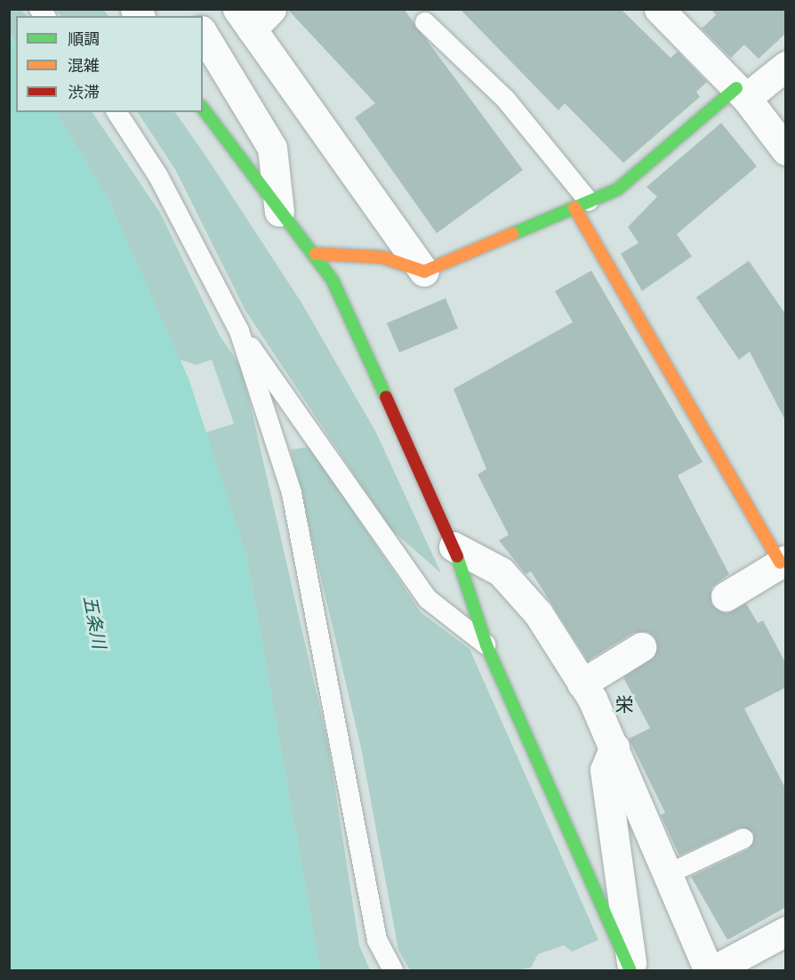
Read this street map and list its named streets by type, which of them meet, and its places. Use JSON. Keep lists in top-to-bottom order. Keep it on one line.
{"districts":["栄"],"water":["五条川"],"legend":["順調","混雑","渋滞"]}
